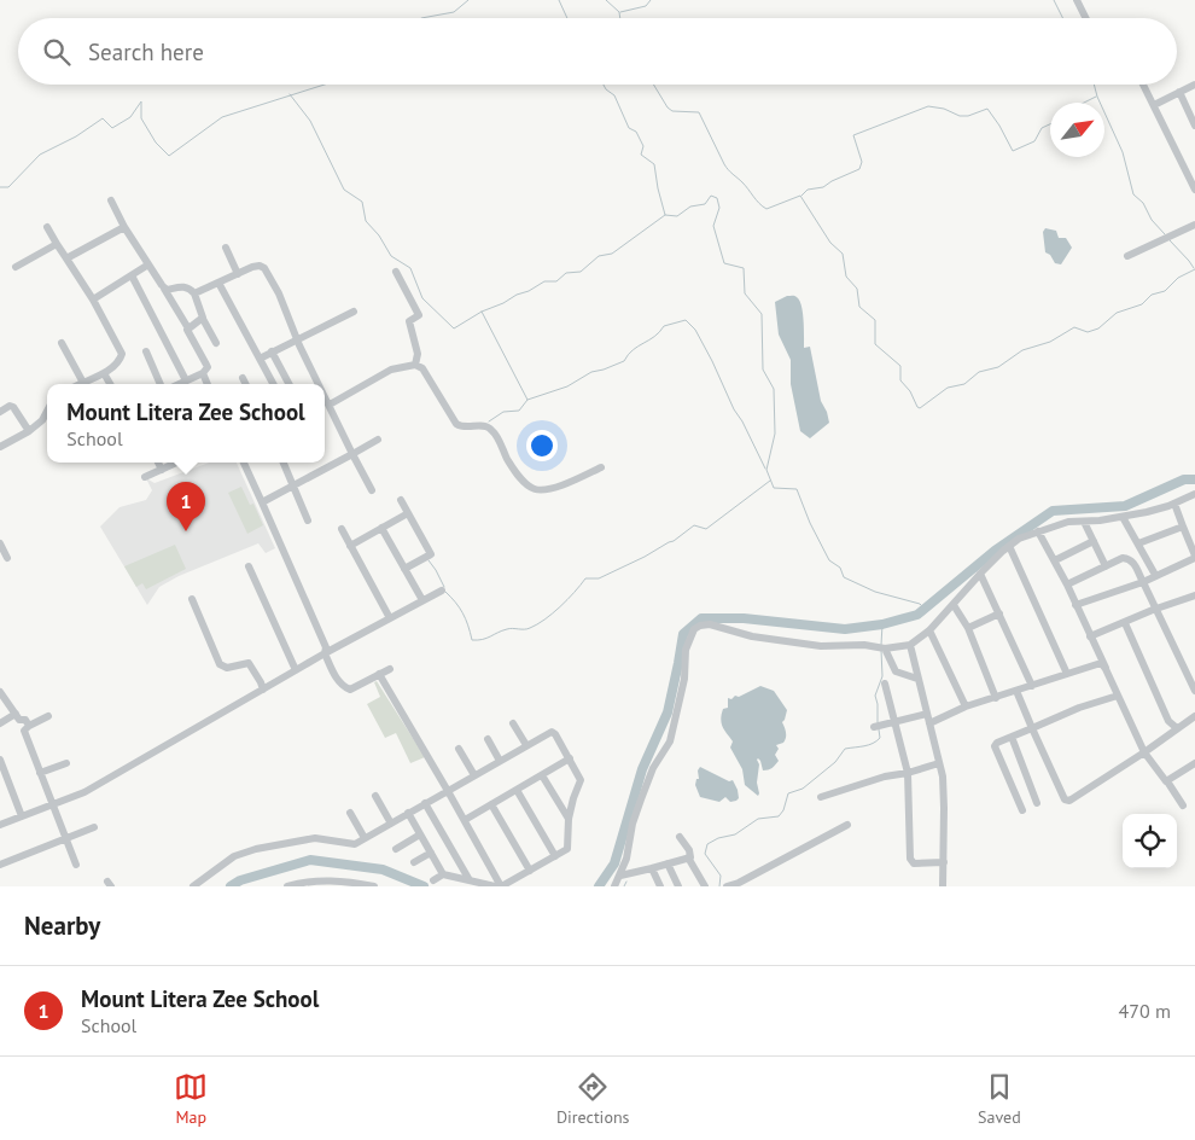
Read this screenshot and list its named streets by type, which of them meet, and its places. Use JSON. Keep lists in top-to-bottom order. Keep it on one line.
{"north":"top right","page":{"search":"Search here","popup":["Mount Litera Zee School","School"],"pins":"1","heading":"Nearby","list":[{"mark":"1","name":"Mount Litera Zee School","note":"School","value":"470 m"}],"nav":["Map","Directions","Saved"]}}
